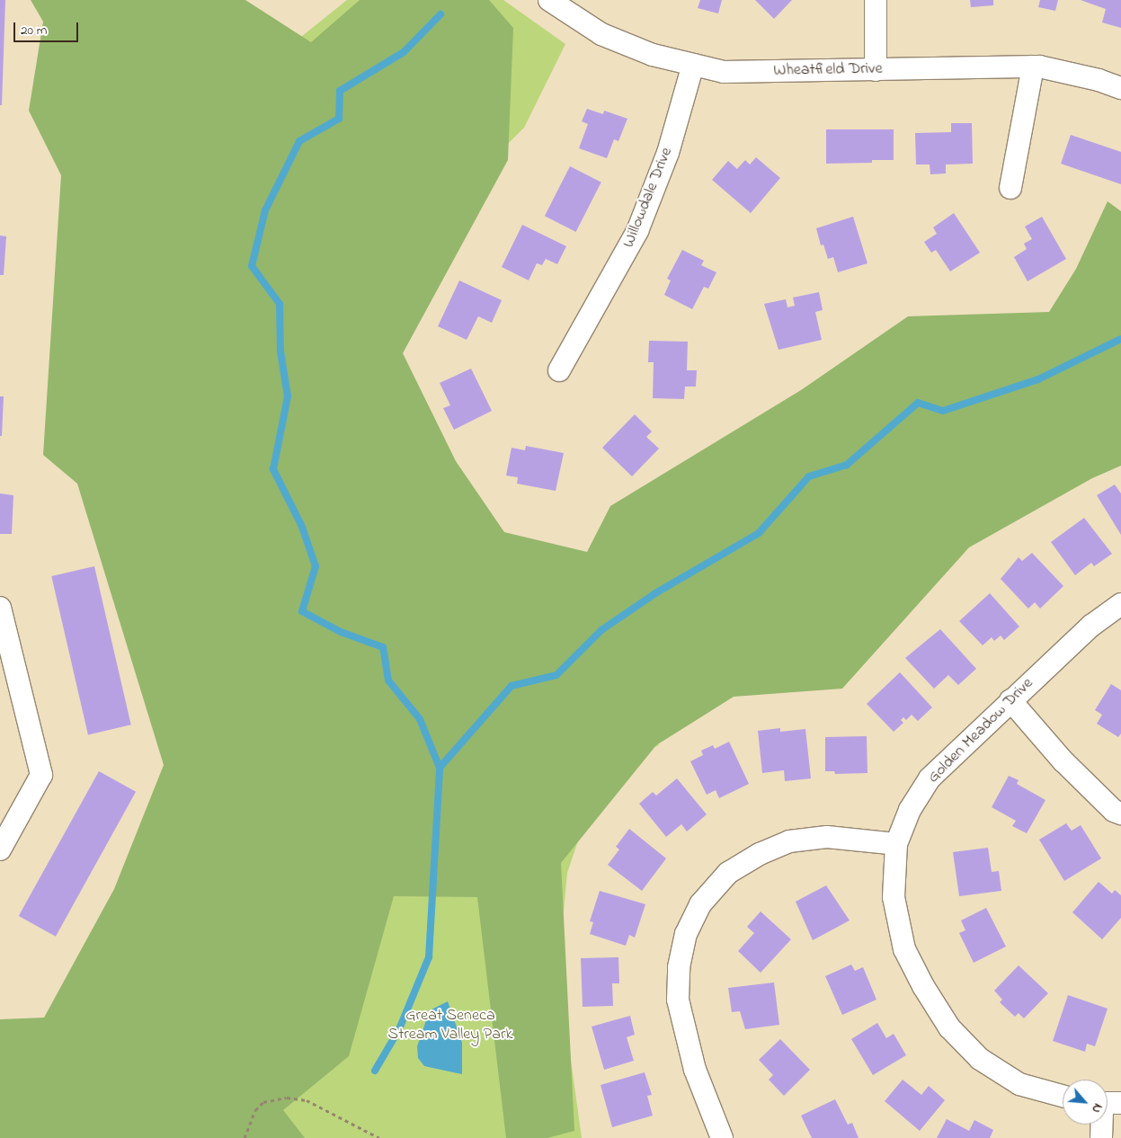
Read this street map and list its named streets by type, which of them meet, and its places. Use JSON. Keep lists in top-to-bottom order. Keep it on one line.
{"streets":{"street":["Wheatfield Drive","Willowdale Drive","Golden Meadow Drive"]},"crossings":[["Wheatfield Drive","Willowdale Drive"]],"parks":["Great Seneca Stream Valley Park"],"scale_bar":"20 m","north":"bottom right"}
